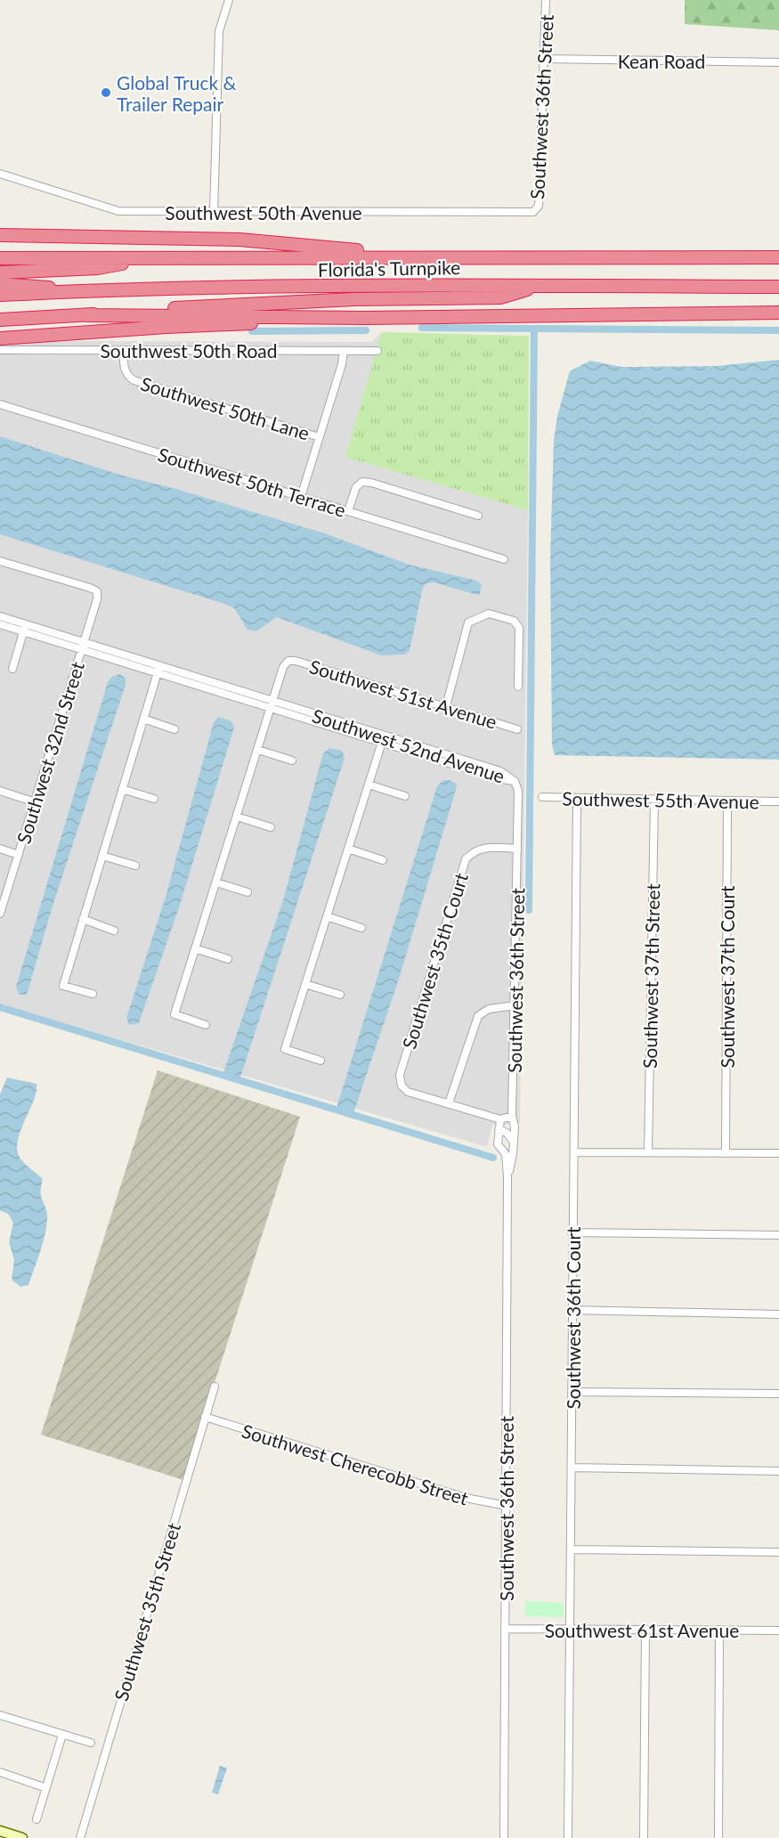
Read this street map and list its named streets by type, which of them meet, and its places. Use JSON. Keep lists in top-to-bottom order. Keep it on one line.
{"streets":{"highway":["Florida's Turnpike"],"street":["Kean Road","Southwest 36th Street","Southwest 50th Avenue","Southwest 50th Road","Southwest 50th Lane","Southwest 50th Terrace","Southwest 51st Avenue","Southwest 52nd Avenue","Southwest 32nd Street","Southwest 55th Avenue","Southwest 35th Court","Southwest 37th Street","Southwest 37th Court","Southwest 36th Court","Southwest Cherecobb Street","Southwest 35th Street","Southwest 61st Avenue"]},"crossings":[["Kean Road","Southwest 36th Street"],["Southwest 36th Street","Southwest 50th Avenue"],["Southwest 36th Street","Southwest 52nd Avenue"],["Southwest 36th Street","Southwest 35th Court"],["Southwest 36th Street","Southwest Cherecobb Street"],["Southwest 36th Street","Southwest 61st Avenue"],["Southwest 50th Road","Southwest 50th Lane"],["Southwest 51st Avenue","Southwest 52nd Avenue"],["Southwest 52nd Avenue","Southwest 32nd Street"],["Southwest 55th Avenue","Southwest 37th Street"],["Southwest 55th Avenue","Southwest 37th Court"],["Southwest 55th Avenue","Southwest 36th Court"],["Southwest 36th Court","Southwest 61st Avenue"],["Southwest Cherecobb Street","Southwest 35th Street"]],"places":["Global Truck & Trailer Repair"]}
